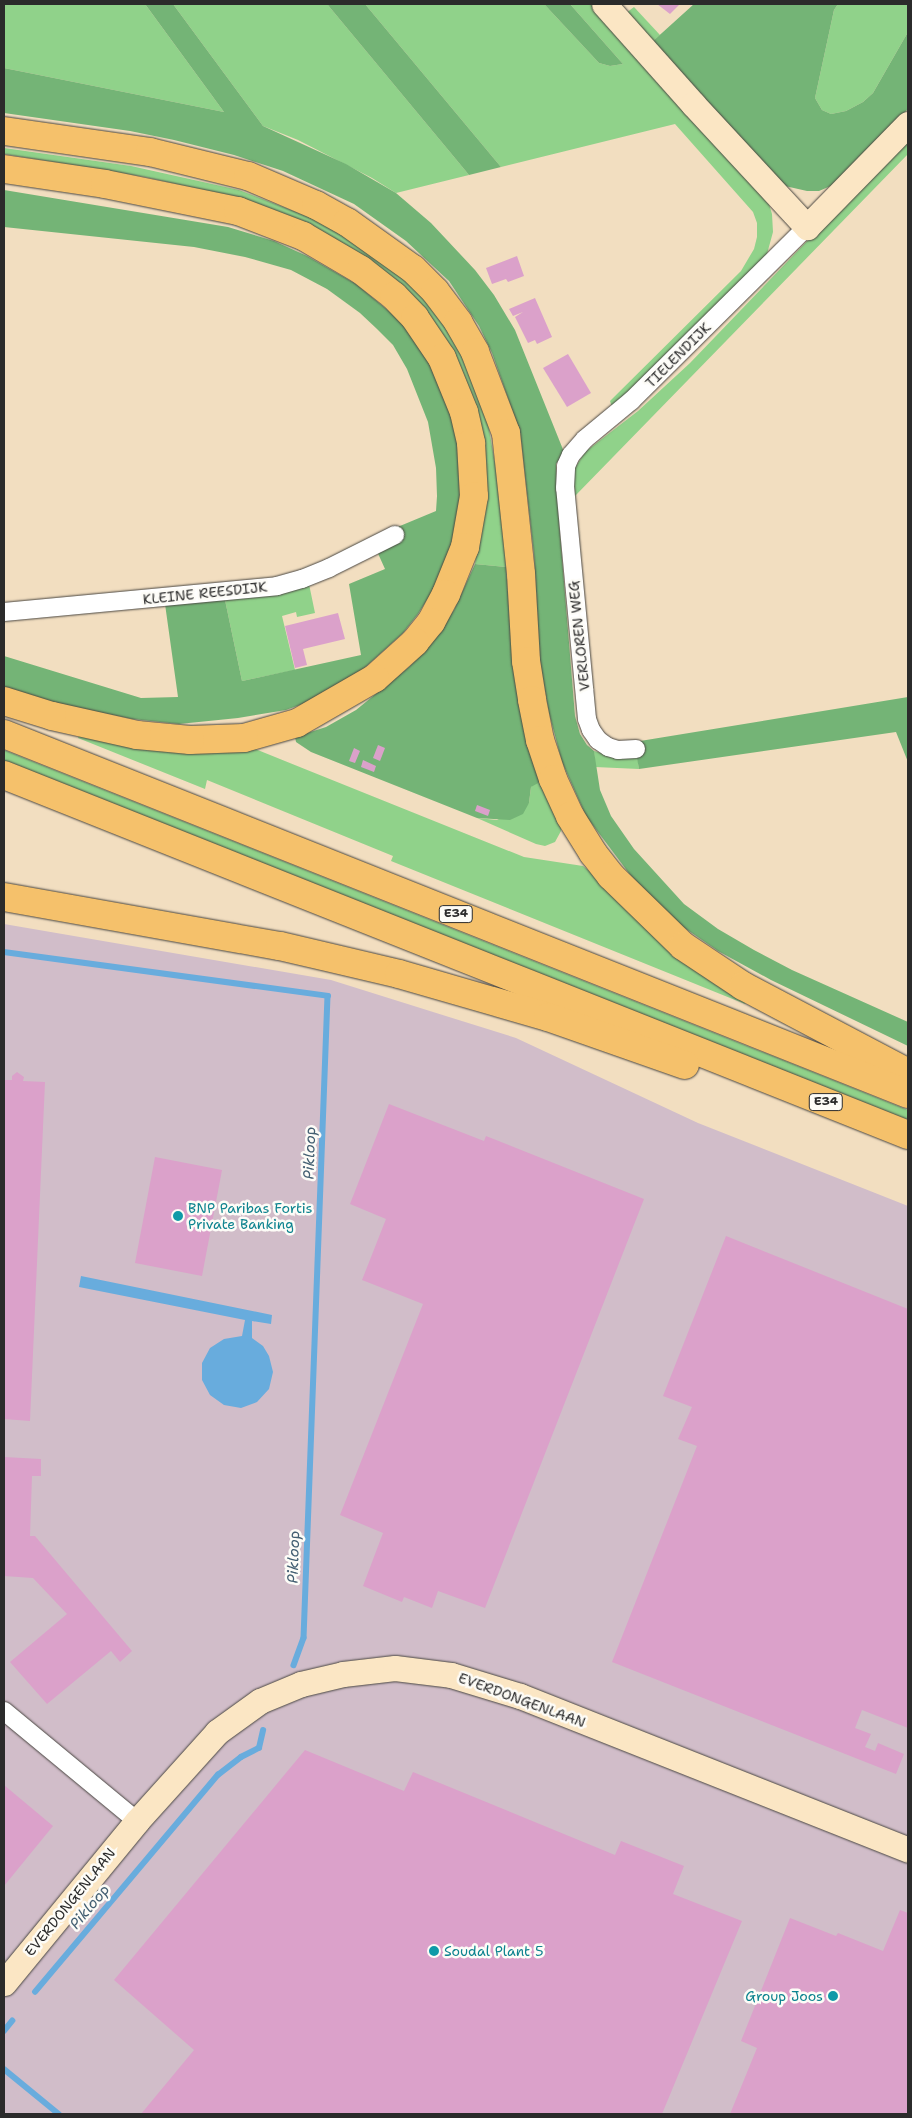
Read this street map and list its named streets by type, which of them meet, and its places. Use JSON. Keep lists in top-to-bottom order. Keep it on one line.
{"streets":{"highway":["E34"],"street":["TIELENDIJK","KLEINE REESDIJK","VERLOREN WEG","EVERDONGENLAAN"]},"crossings":[["TIELENDIJK","VERLOREN WEG"]],"water":["Pikloop"],"places":["BNP Paribas Fortis Private Banking","Soudal Plant 5","Group Joos"]}
